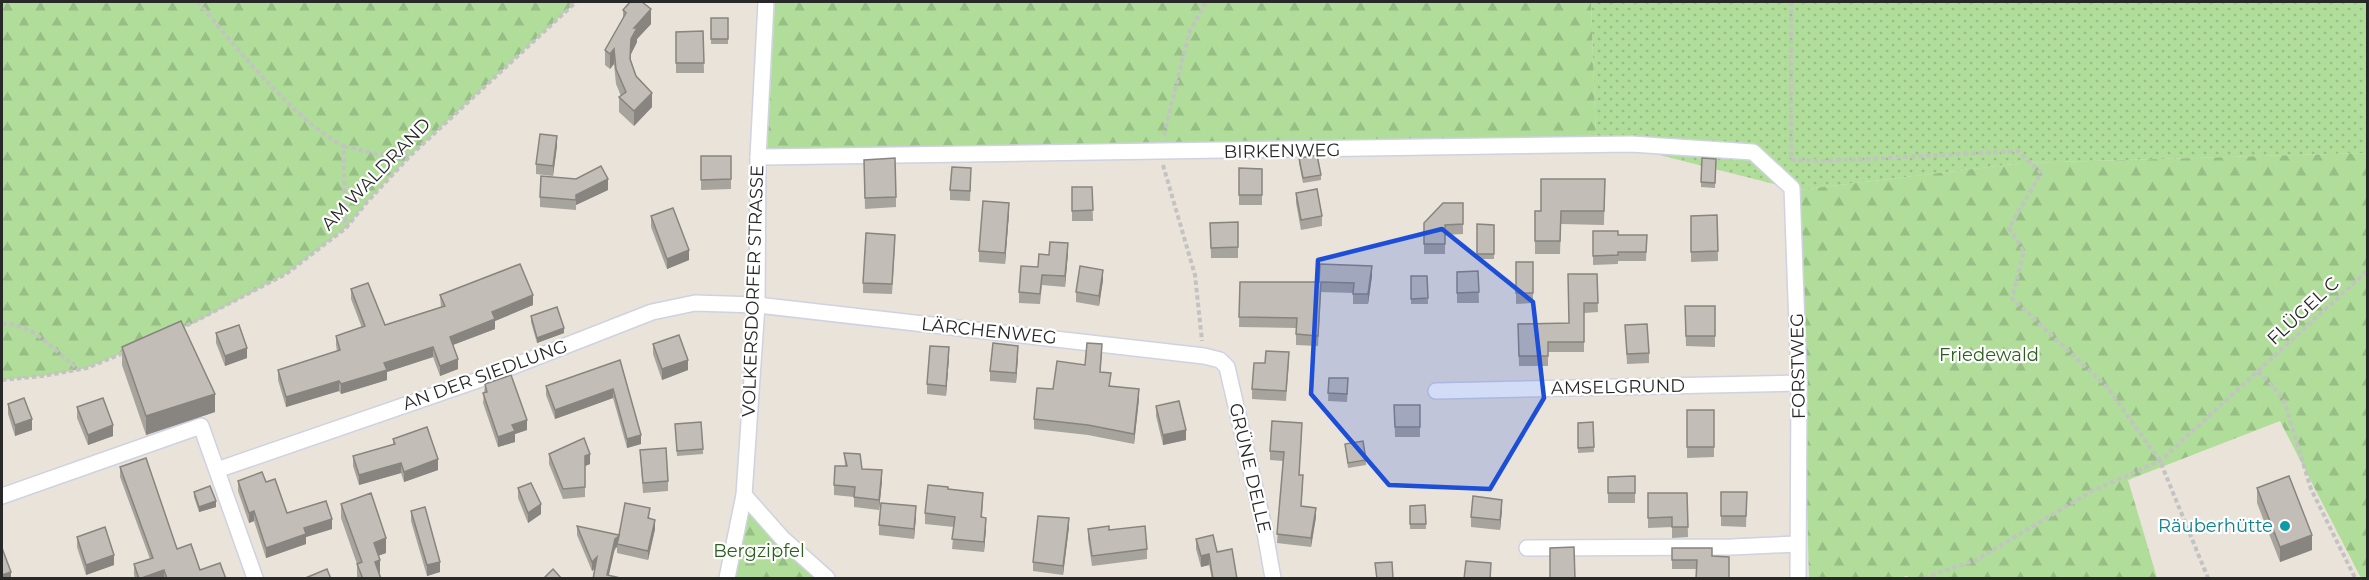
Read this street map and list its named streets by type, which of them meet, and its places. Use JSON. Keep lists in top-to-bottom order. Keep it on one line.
{"streets":{"street":["BIRKENWEG","VOLKERSDORFER STRASSE","LÄRCHENWEG","FORSTWEG","AN DER SIEDLUNG","AMSELGRUND","GRÜNE DELLE"],"path":["AM WALDRAND","FLÜGEL C"]},"crossings":[["BIRKENWEG","VOLKERSDORFER STRASSE"],["BIRKENWEG","FORSTWEG"],["VOLKERSDORFER STRASSE","LÄRCHENWEG"],["VOLKERSDORFER STRASSE","AN DER SIEDLUNG"],["LÄRCHENWEG","AN DER SIEDLUNG"],["LÄRCHENWEG","GRÜNE DELLE"],["FORSTWEG","AMSELGRUND"]],"parks":["Friedewald","Bergzipfel"],"places":["Räuberhütte"]}
